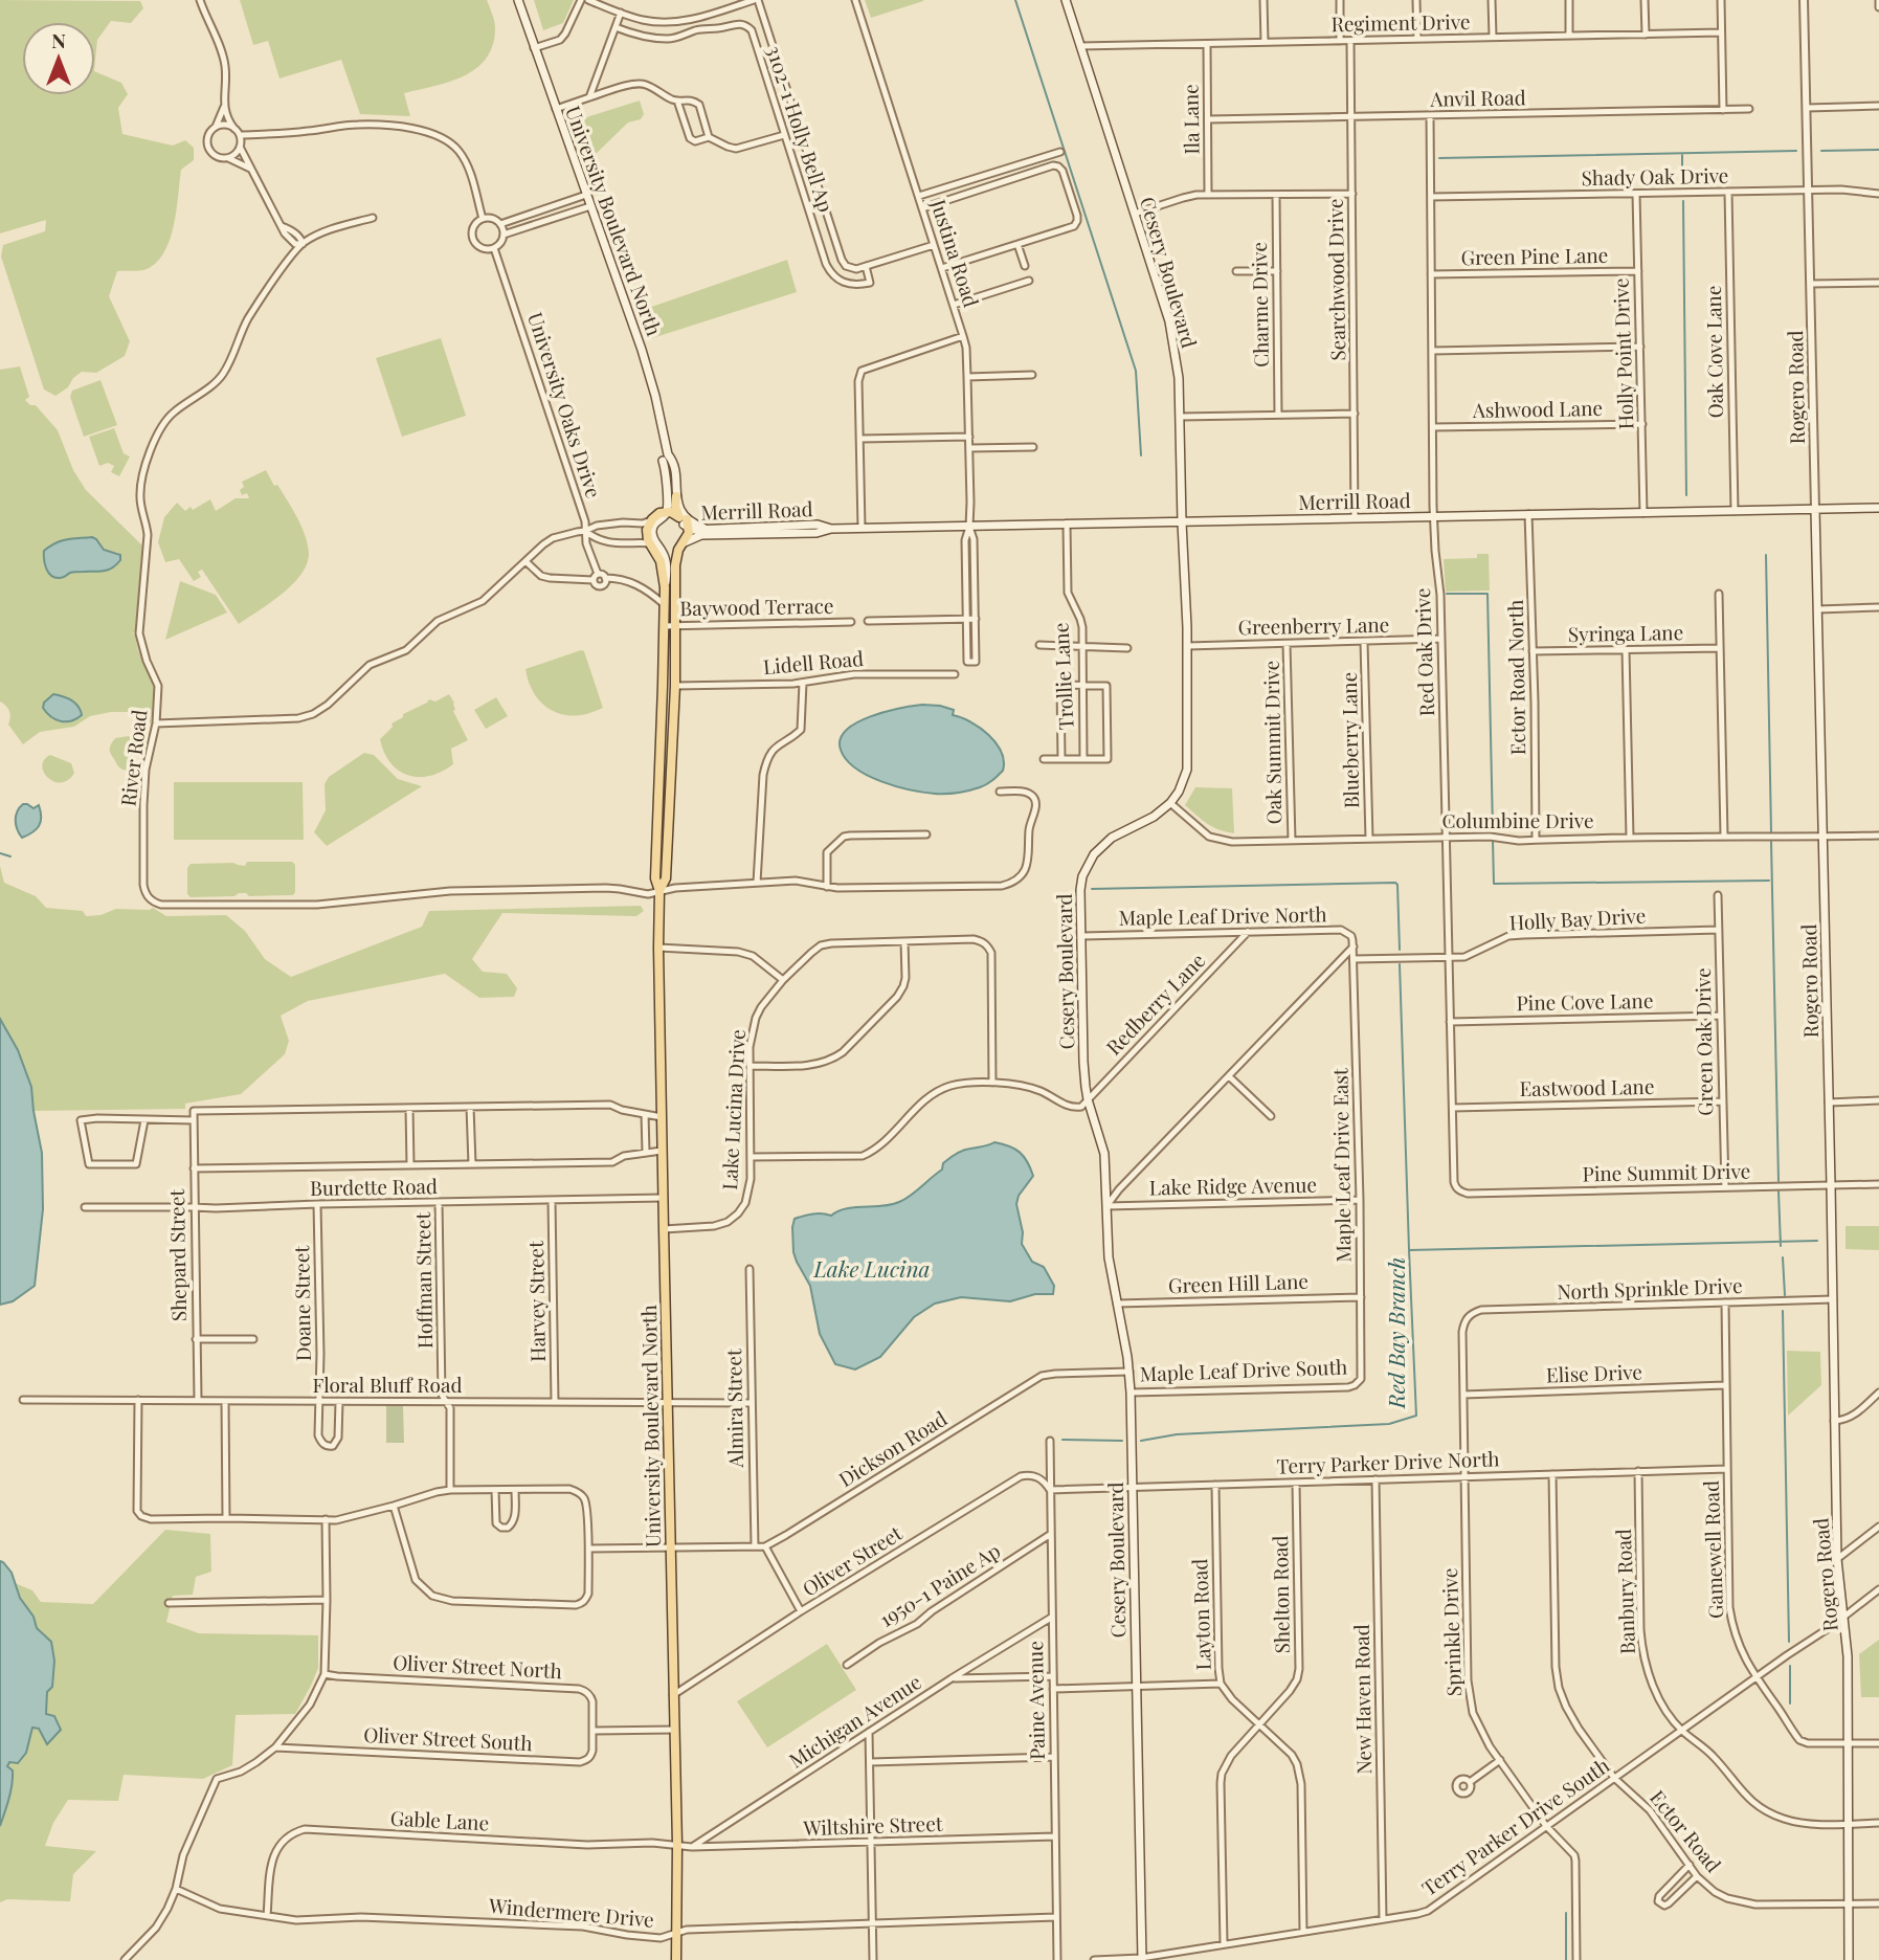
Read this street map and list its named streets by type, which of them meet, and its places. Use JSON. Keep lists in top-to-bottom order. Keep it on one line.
{"streets":{"main road":["University Boulevard North","Cesery Boulevard","Rogero Road","Merrill Road"],"street":["Regiment Drive","Anvil Road","Ila Lane","3102-1 Holly Bell Ap","Shady Oak Drive","Justina Road","Green Pine Lane","Searchwood Drive","Charme Drive","Oak Cove Lane","Holly Point Drive","University Oaks Drive","Ashwood Lane","Baywood Terrace","Greenberry Lane","Syringa Lane","Red Oak Drive","Lidell Road","Trollie Lane","Ector Road North","Blueberry Lane","Oak Summit Drive","River Road","Columbine Drive","Maple Leaf Drive North","Holly Bay Drive","Pine Cove Lane","Redberry Lane","Green Oak Drive","Eastwood Lane","Lake Lucina Drive","Maple Leaf Drive East","Pine Summit Drive","Lake Ridge Avenue","Burdette Road","Shepard Street","Hoffman Street","Green Hill Lane","North Sprinkle Drive","Harvey Street","Doane Street","Maple Leaf Drive South","Elise Drive","Floral Bluff Road","Almira Street","Dickson Road","Terry Parker Drive North","Gamewell Road","Oliver Street","1950-1 Paine Ap","Banbury Road","Shelton Road","Layton Road","Sprinkle Drive","Oliver Street North","New Haven Road","Paine Avenue","Michigan Avenue","Oliver Street South","Gable Lane","Wiltshire Street","Terry Parker Drive South","Ector Road","Windermere Drive"]},"crossings":[["Regiment Drive","Ila Lane"],["Regiment Drive","Cesery Boulevard"],["Regiment Drive","Searchwood Drive"],["Anvil Road","Ila Lane"],["Anvil Road","Searchwood Drive"],["Anvil Road","Red Oak Drive"],["Shady Oak Drive","Oak Cove Lane"],["Shady Oak Drive","Holly Point Drive"],["Shady Oak Drive","Rogero Road"],["Shady Oak Drive","Red Oak Drive"],["University Boulevard North","Merrill Road"],["University Boulevard North","Baywood Terrace"],["University Boulevard North","Lidell Road"],["University Boulevard North","River Road"],["University Boulevard North","Lake Lucina Drive"],["University Boulevard North","Burdette Road"],["University Boulevard North","Floral Bluff Road"],["University Boulevard North","Dickson Road"],["University Boulevard North","Oliver Street"],["University Boulevard North","Gable Lane"],["University Boulevard North","Windermere Drive"],["Justina Road","Merrill Road"],["Green Pine Lane","Holly Point Drive"],["Green Pine Lane","Red Oak Drive"],["Cesery Boulevard","Merrill Road"],["Cesery Boulevard","Greenberry Lane"],["Cesery Boulevard","Columbine Drive"],["Cesery Boulevard","Maple Leaf Drive North"],["Cesery Boulevard","Redberry Lane"],["Cesery Boulevard","Lake Ridge Avenue"],["Cesery Boulevard","Green Hill Lane"],["Cesery Boulevard","Maple Leaf Drive South"],["Cesery Boulevard","Dickson Road"],["Cesery Boulevard","Terry Parker Drive North"],["Cesery Boulevard","Terry Parker Drive South"],["Searchwood Drive","Merrill Road"],["Oak Cove Lane","Merrill Road"],["Holly Point Drive","Ashwood Lane"],["Holly Point Drive","Merrill Road"],["Rogero Road","Merrill Road"],["Rogero Road","Columbine Drive"],["Rogero Road","Pine Summit Drive"],["Rogero Road","North Sprinkle Drive"],["Rogero Road","Gamewell Road"],["Rogero Road","Banbury Road"],["Rogero Road","Terry Parker Drive South"],["Rogero Road","Ector Road"],["Ashwood Lane","Red Oak Drive"],["Merrill Road","Red Oak Drive"],["Merrill Road","Trollie Lane"],["Merrill Road","Ector Road North"],["Greenberry Lane","Red Oak Drive"],["Greenberry Lane","Blueberry Lane"],["Greenberry Lane","Oak Summit Drive"],["Syringa Lane","Ector Road North"],["Red Oak Drive","Columbine Drive"],["Red Oak Drive","Holly Bay Drive"],["Red Oak Drive","Pine Cove Lane"],["Red Oak Drive","Eastwood Lane"],["Red Oak Drive","Pine Summit Drive"],["Ector Road North","Columbine Drive"],["Blueberry Lane","Columbine Drive"],["Oak Summit Drive","Columbine Drive"],["Maple Leaf Drive North","Redberry Lane"],["Maple Leaf Drive North","Maple Leaf Drive East"],["Holly Bay Drive","Green Oak Drive"],["Holly Bay Drive","Maple Leaf Drive East"],["Pine Cove Lane","Green Oak Drive"],["Green Oak Drive","Eastwood Lane"],["Green Oak Drive","Pine Summit Drive"],["Maple Leaf Drive East","Lake Ridge Avenue"],["Maple Leaf Drive East","Green Hill Lane"],["Maple Leaf Drive East","Maple Leaf Drive South"],["Burdette Road","Shepard Street"],["Burdette Road","Hoffman Street"],["Burdette Road","Harvey Street"],["Burdette Road","Doane Street"],["Shepard Street","Floral Bluff Road"],["Hoffman Street","Floral Bluff Road"],["North Sprinkle Drive","Gamewell Road"],["North Sprinkle Drive","Sprinkle Drive"],["Harvey Street","Floral Bluff Road"],["Doane Street","Floral Bluff Road"],["Elise Drive","Gamewell Road"],["Elise Drive","Sprinkle Drive"],["Floral Bluff Road","Almira Street"],["Almira Street","Dickson Road"],["Terry Parker Drive North","Gamewell Road"],["Terry Parker Drive North","Oliver Street"],["Terry Parker Drive North","Banbury Road"],["Terry Parker Drive North","Shelton Road"],["Terry Parker Drive North","Layton Road"],["Terry Parker Drive North","Sprinkle Drive"],["Terry Parker Drive North","New Haven Road"],["Terry Parker Drive North","Paine Avenue"],["Terry Parker Drive North","Ector Road"],["Gamewell Road","Terry Parker Drive South"],["Oliver Street","Paine Avenue"],["1950-1 Paine Ap","Paine Avenue"],["Banbury Road","Terry Parker Drive South"],["Shelton Road","Layton Road"],["Shelton Road","Terry Parker Drive South"],["Layton Road","Terry Parker Drive South"],["Sprinkle Drive","Terry Parker Drive South"],["Oliver Street North","Oliver Street South"],["New Haven Road","Terry Parker Drive South"],["Paine Avenue","Michigan Avenue"],["Paine Avenue","Wiltshire Street"],["Paine Avenue","Windermere Drive"],["Michigan Avenue","Wiltshire Street"],["Gable Lane","Windermere Drive"],["Terry Parker Drive South","Ector Road"]],"water":["Lake Lucina","Red Bay Branch"],"north":"top"}
